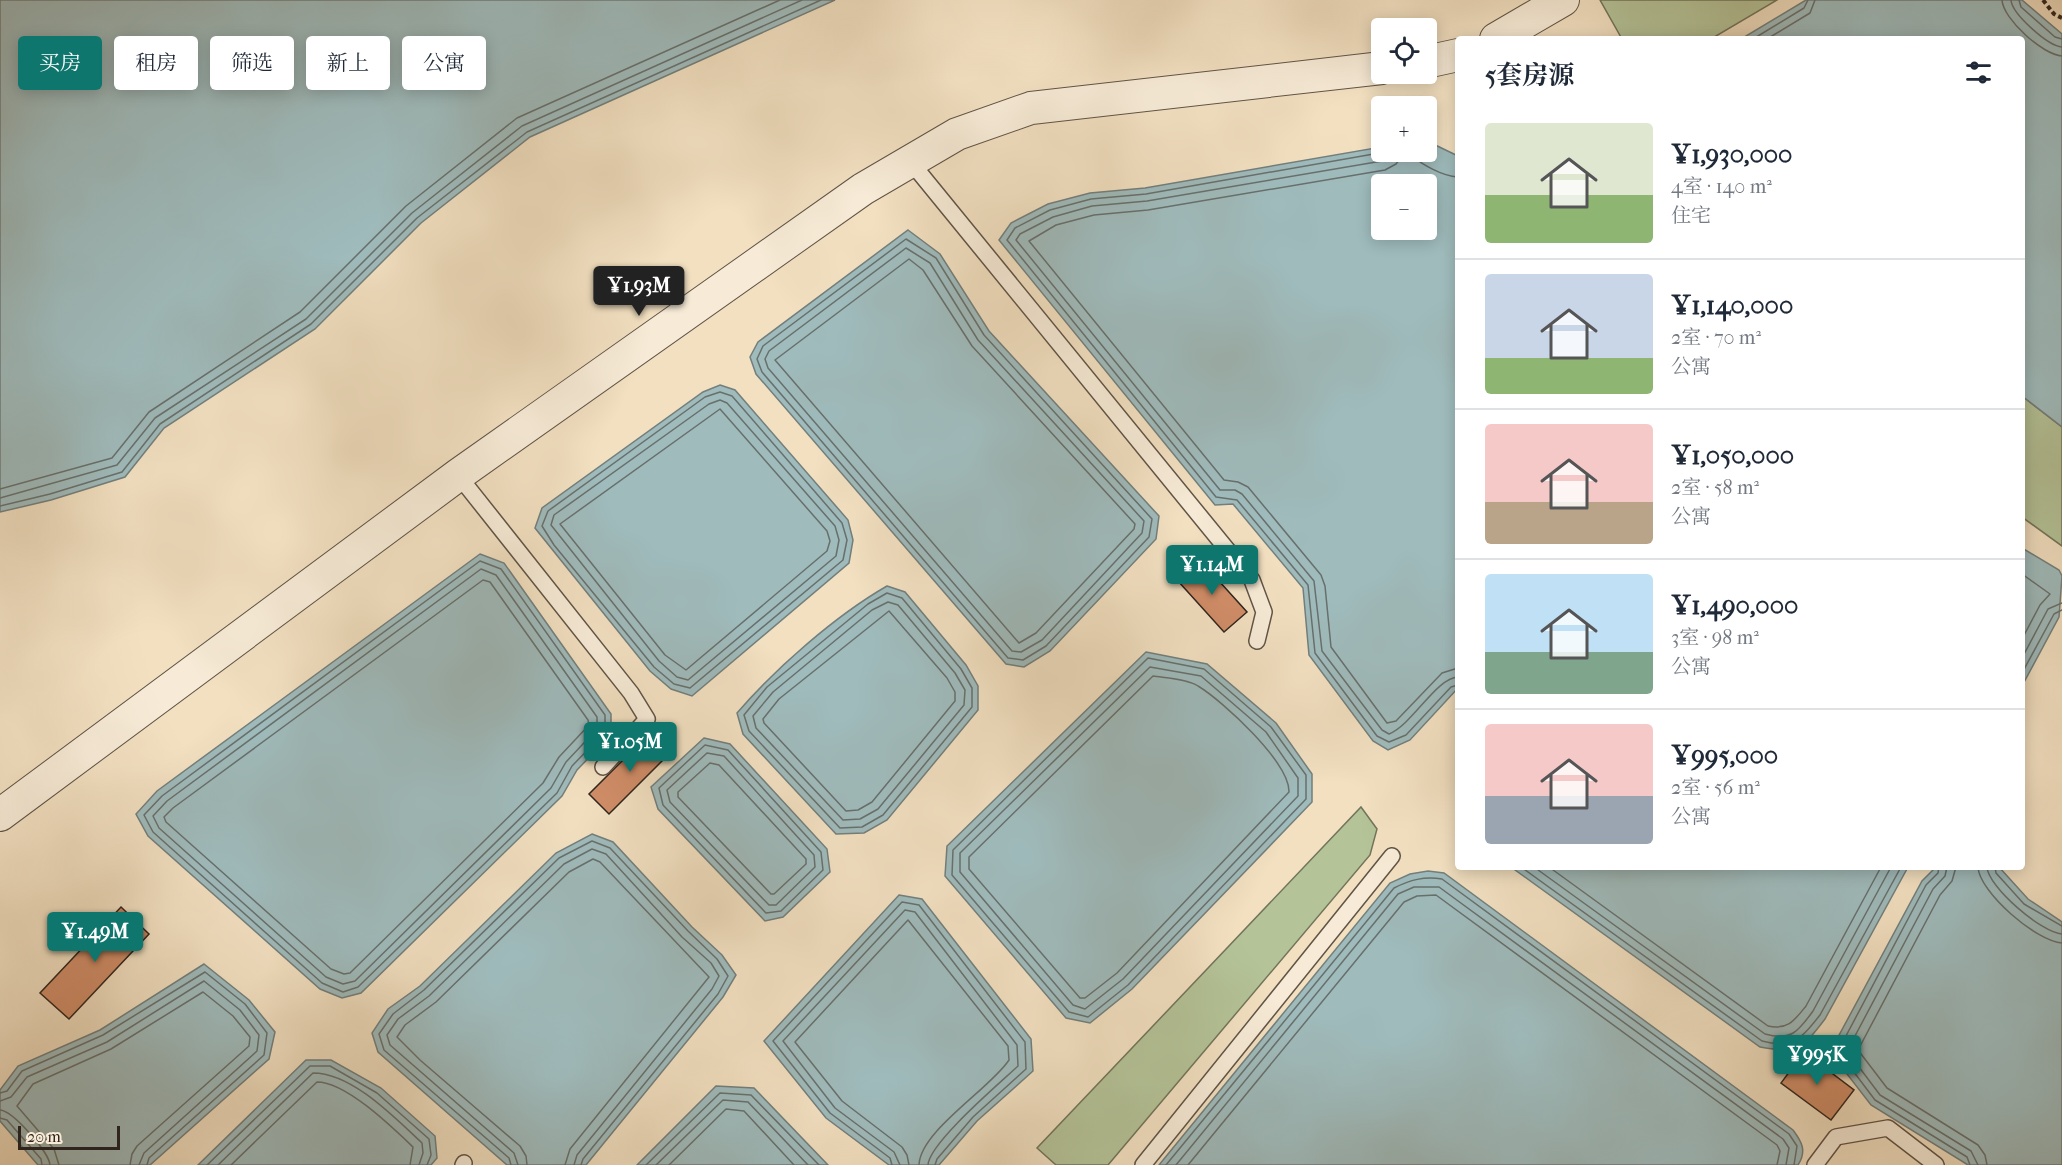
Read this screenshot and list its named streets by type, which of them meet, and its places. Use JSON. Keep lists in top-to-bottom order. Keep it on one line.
{"scale_bar":"20 m","page":{"map_buttons":["+","−"],"chip":["买房","租房","筛选","新上","公寓"],"heading":"5套房源","list":[{"name":"¥1,930,000","note":"4室 · 140 m² · 住宅"},{"name":"¥1,140,000","note":"2室 · 70 m² · 公寓"},{"name":"¥1,050,000","note":"2室 · 58 m² · 公寓"},{"name":"¥1,490,000","note":"3室 · 98 m² · 公寓"},{"name":"¥995,000","note":"2室 · 56 m² · 公寓"}],"price":["¥1.93M","¥1.14M","¥1.05M","¥1.49M","¥995K"],"scale":"20 m"}}
